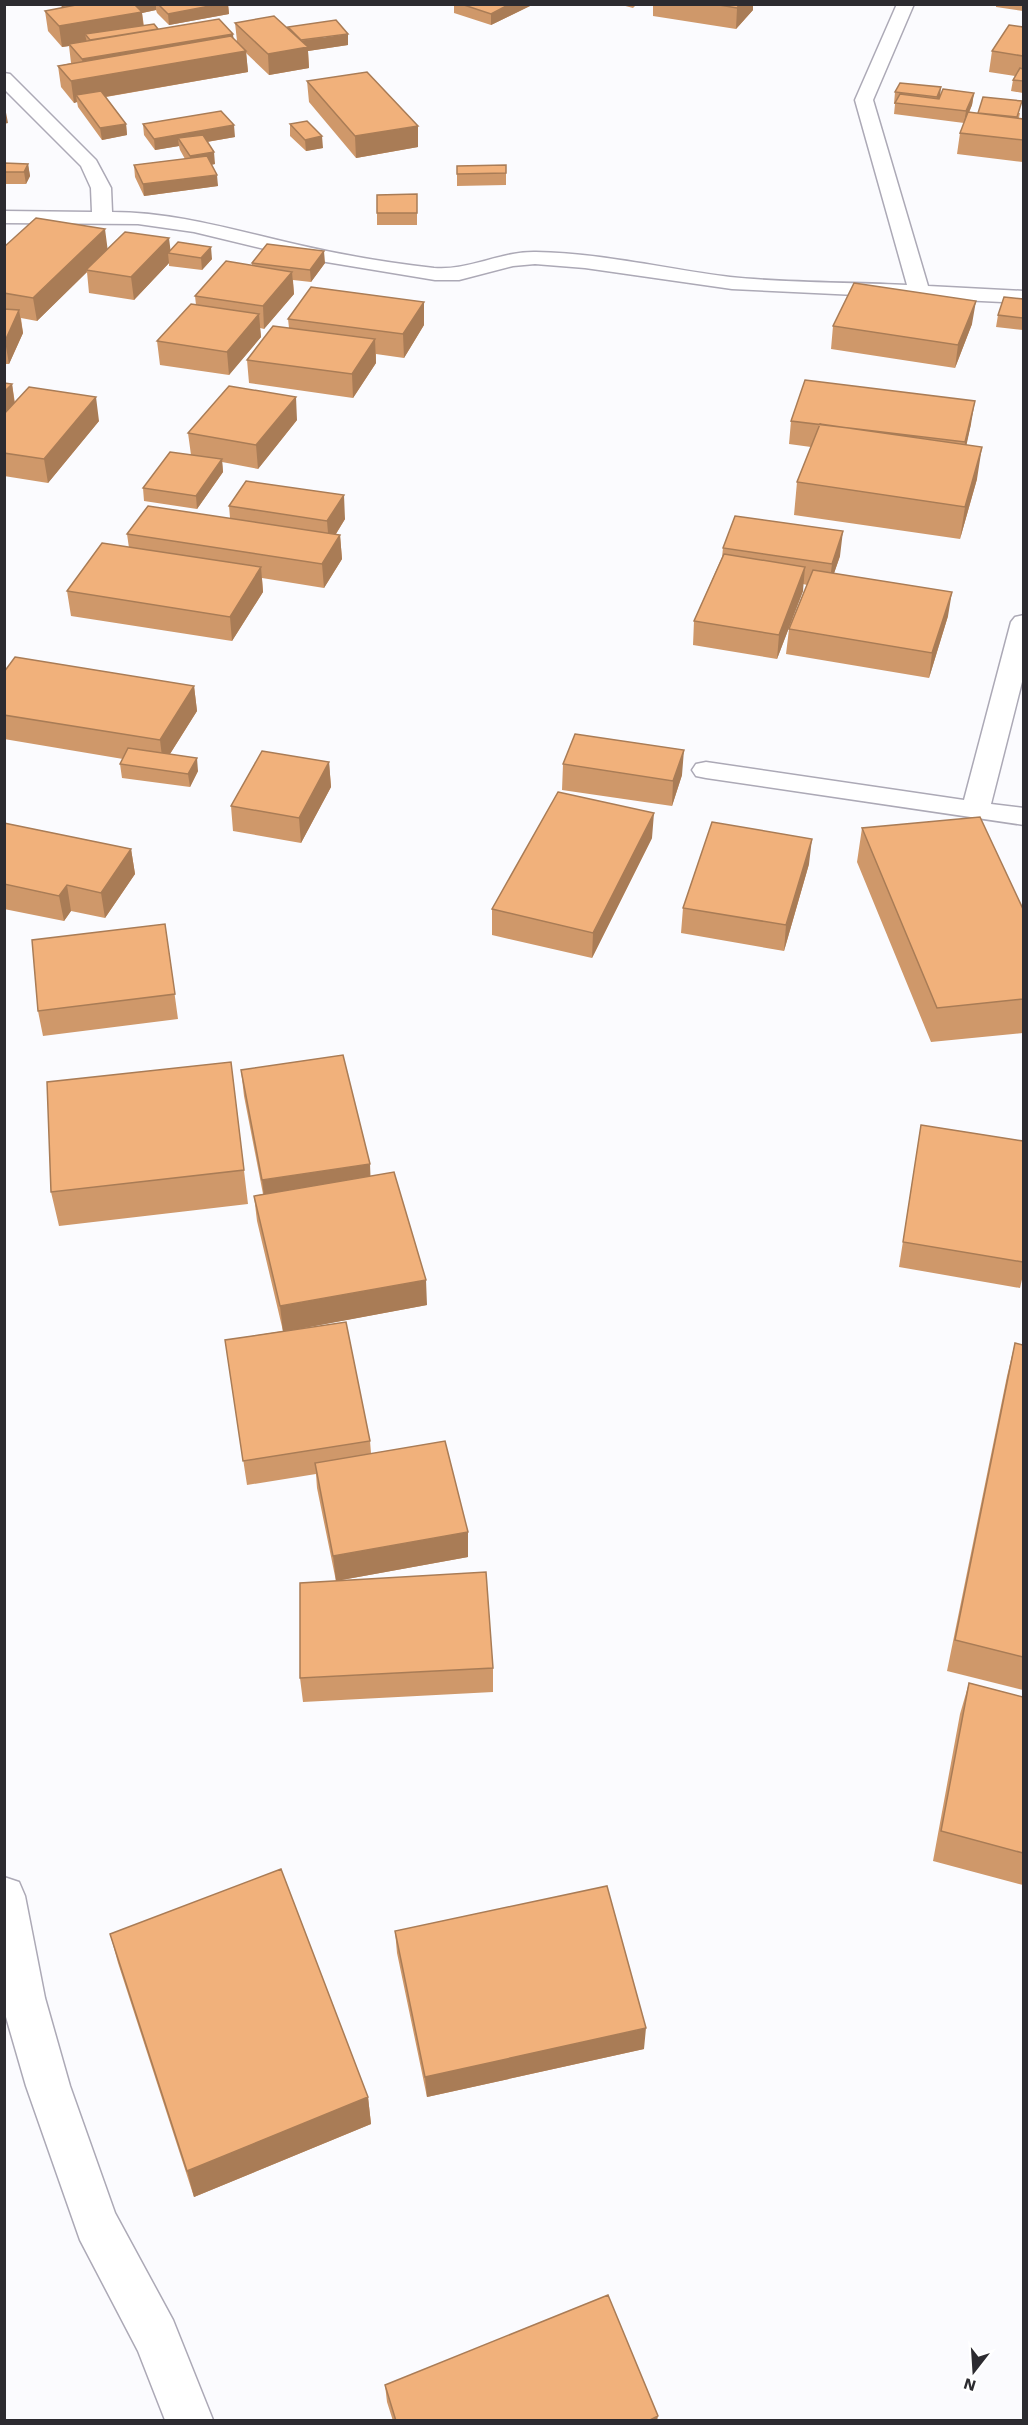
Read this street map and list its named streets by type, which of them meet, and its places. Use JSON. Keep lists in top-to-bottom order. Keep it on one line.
{"north":"bottom"}
